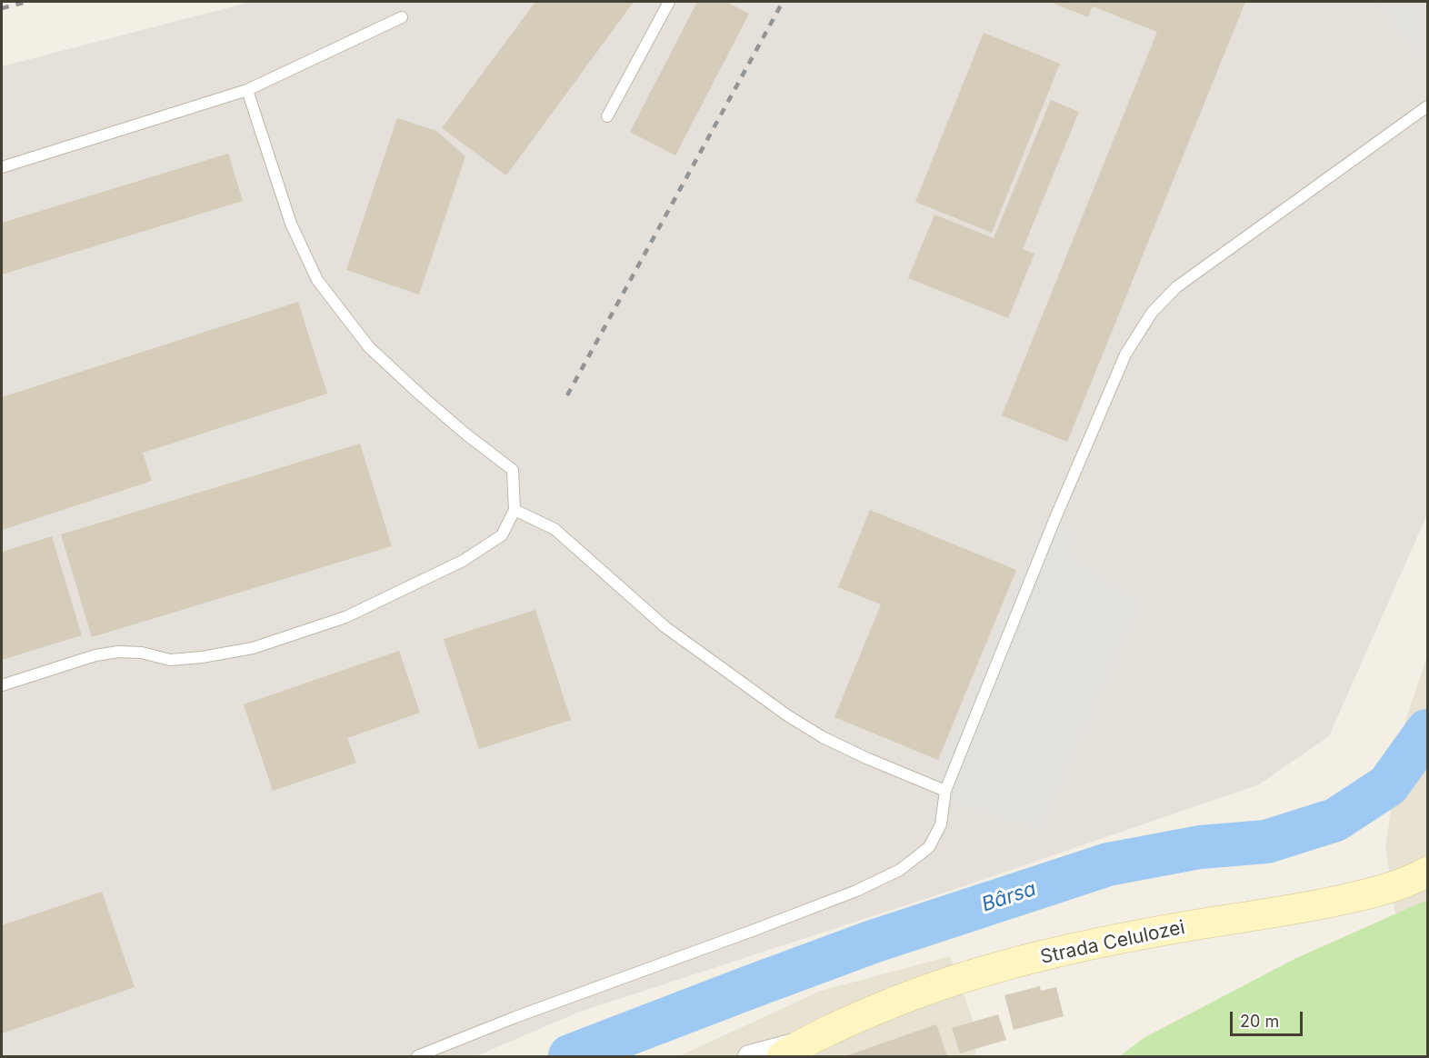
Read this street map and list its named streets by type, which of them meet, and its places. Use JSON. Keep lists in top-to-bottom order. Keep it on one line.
{"streets":{"street":["Strada Celulozei"]},"water":["Bârsa"],"scale_bar":"20 m"}
